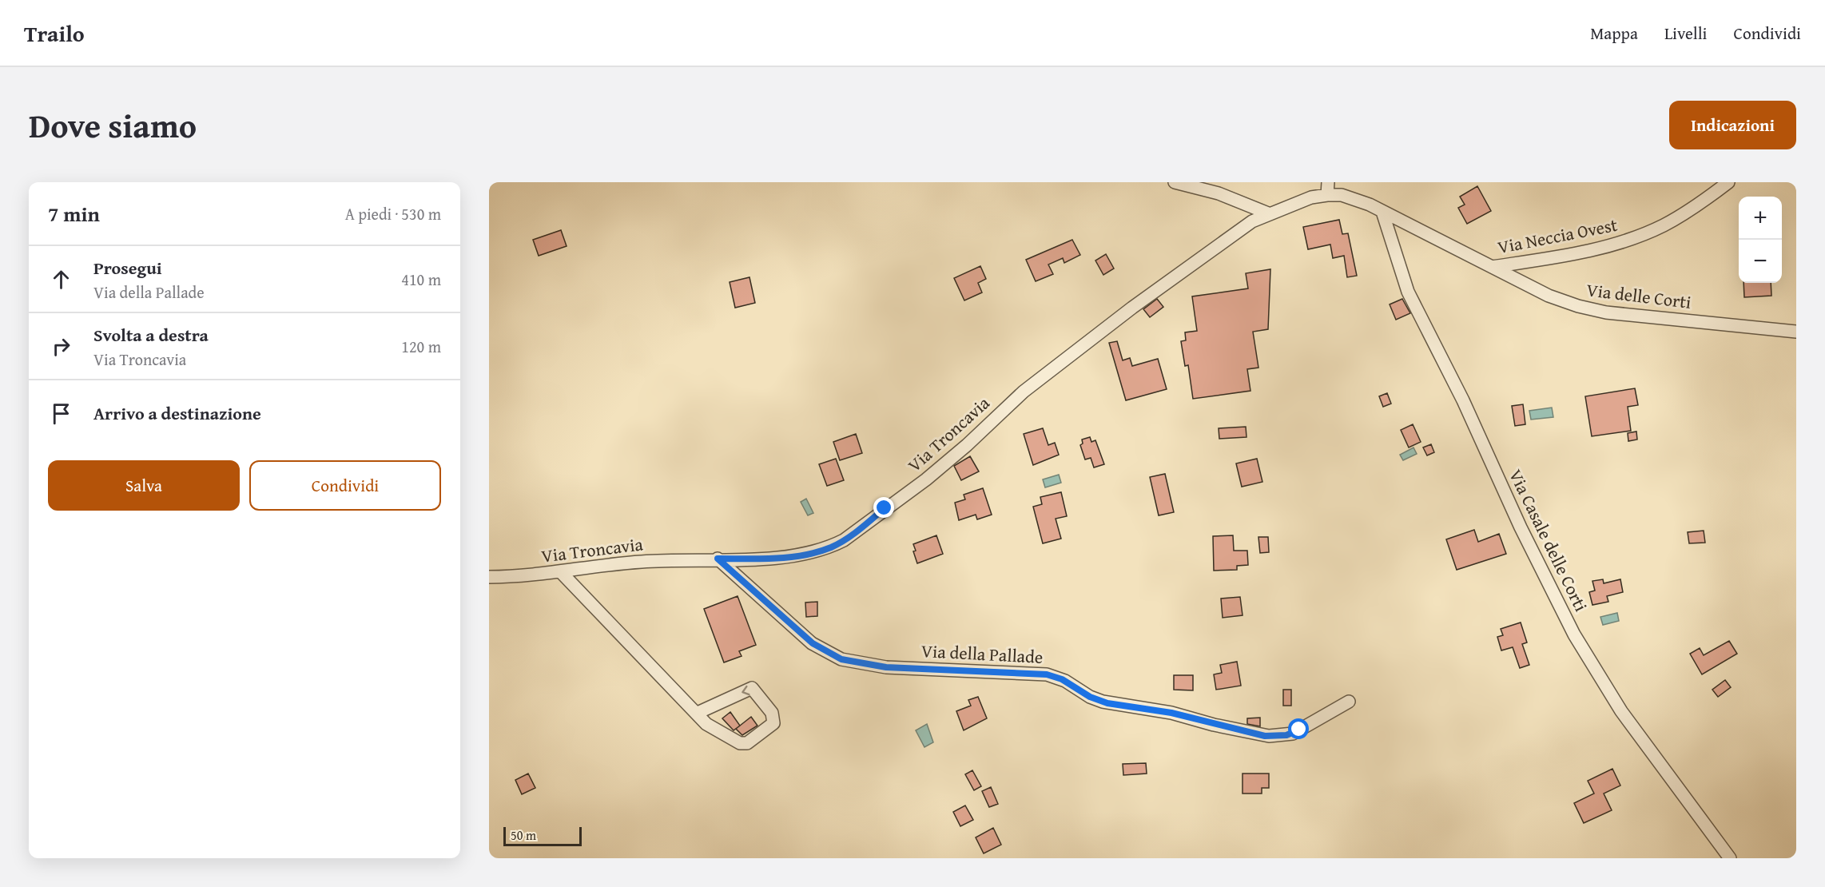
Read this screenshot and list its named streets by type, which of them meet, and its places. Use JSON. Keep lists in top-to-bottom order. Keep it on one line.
{"streets":{"street":["Via Neccia Ovest","Via delle Corti","Via Troncavia","Via Casale delle Corti","Via della Pallade"]},"crossings":[["Via Neccia Ovest","Via delle Corti"],["Via delle Corti","Via Troncavia"],["Via delle Corti","Via Casale delle Corti"],["Via Troncavia","Via Casale delle Corti"],["Via Troncavia","Via della Pallade"]],"scale_bar":"50 m","page":{"header":"Trailo","nav":["Mappa","Livelli","Condividi"],"title":"Dove siamo","buttons":["Indicazioni",["Salva","Condividi"]],"heading":["7 min","A piedi · 530 m"],"map_buttons":["+","−"],"list":[["Prosegui","Via della Pallade","410 m"],["Svolta a destra","Via Troncavia","120 m"],"Arrivo a destinazione"],"scale":"50 m"}}
